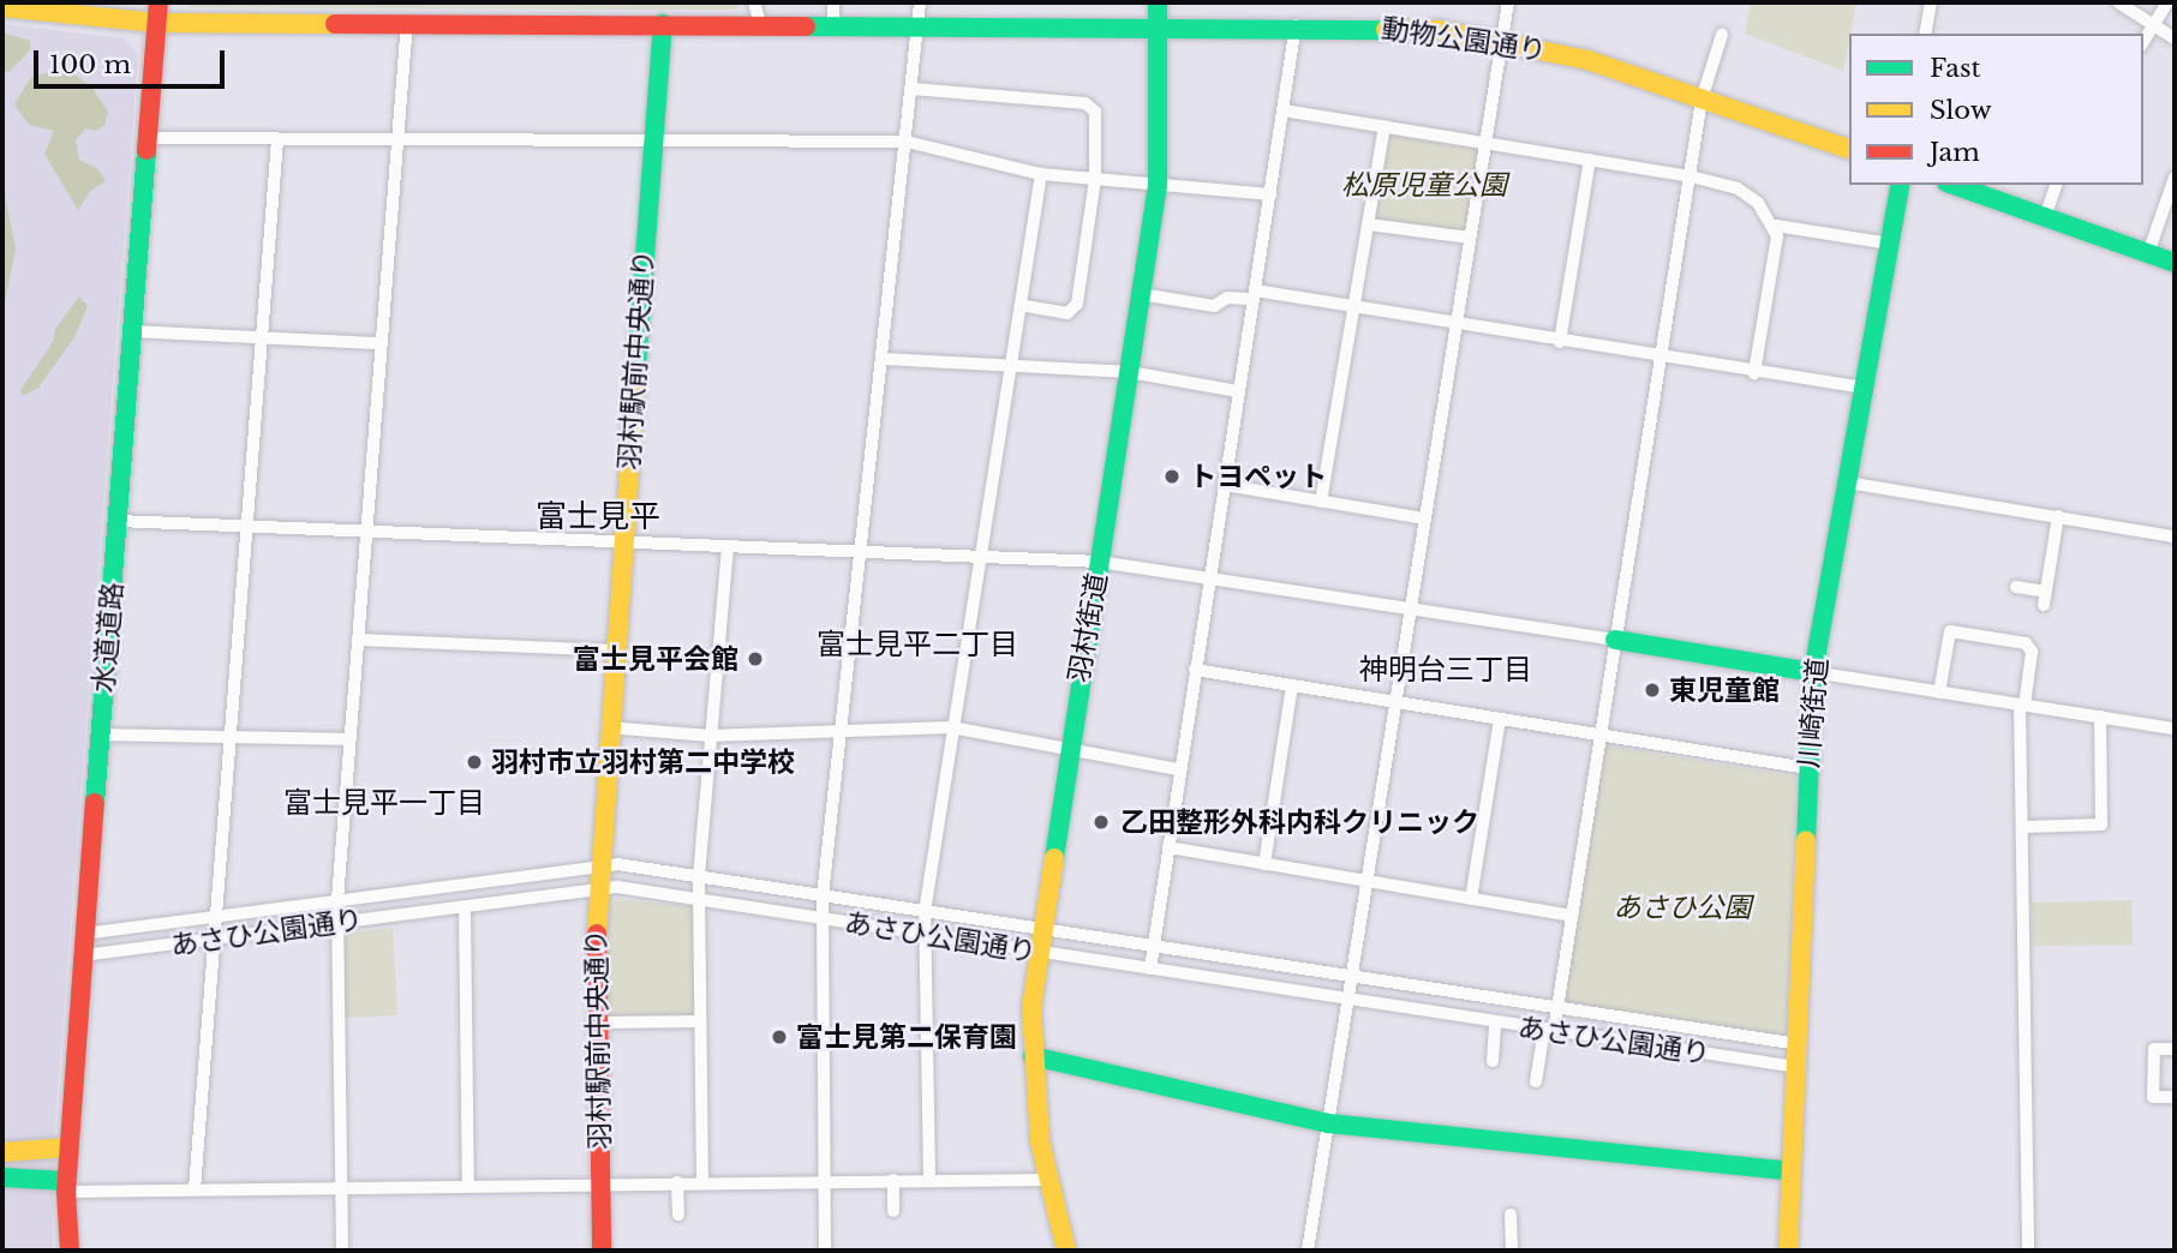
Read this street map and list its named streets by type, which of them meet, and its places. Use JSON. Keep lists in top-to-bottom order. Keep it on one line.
{"streets":{"street":["動物公園通り","羽村駅前中央通り","羽村街道","水道道路","川崎街道","あさひ公園通り"]},"crossings":[["動物公園通り","羽村駅前中央通り"],["動物公園通り","羽村街道"],["動物公園通り","水道道路"],["羽村駅前中央通り","あさひ公園通り"],["羽村街道","あさひ公園通り"],["水道道路","あさひ公園通り"],["川崎街道","あさひ公園通り"]],"districts":["富士見平","富士見平二丁目","神明台三丁目","富士見平一丁目"],"parks":["松原児童公園","あさひ公園"],"places":["トヨペット","富士見平会館","東児童館","羽村市立羽村第二中学校","乙田整形外科内科クリニック","富士見第二保育園"],"legend":["Fast","Slow","Jam"],"scale_bar":"100 m"}
